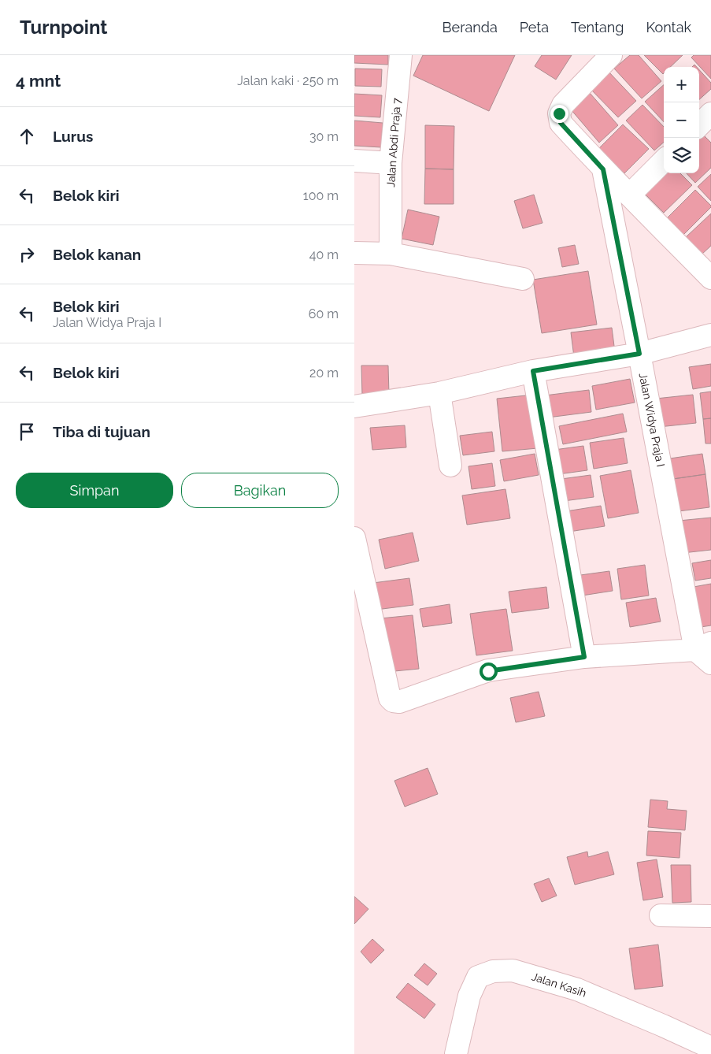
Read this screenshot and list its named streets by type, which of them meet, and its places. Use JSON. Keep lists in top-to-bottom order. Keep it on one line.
{"streets":{"street":["Jalan Abdi Praja 7","Jalan Widya Praja I","Jalan Kasih"]},"page":{"header":"Turnpoint","nav":["Beranda","Peta","Tentang","Kontak"],"heading":["4 mnt","Jalan kaki · 250 m"],"map_buttons":["+","−"],"list":[["Lurus","30 m"],["Belok kiri","100 m"],["Belok kanan","40 m"],["Belok kiri","Jalan Widya Praja I","60 m"],["Belok kiri","20 m"],"Tiba di tujuan"],"buttons":["Simpan","Bagikan"]}}
